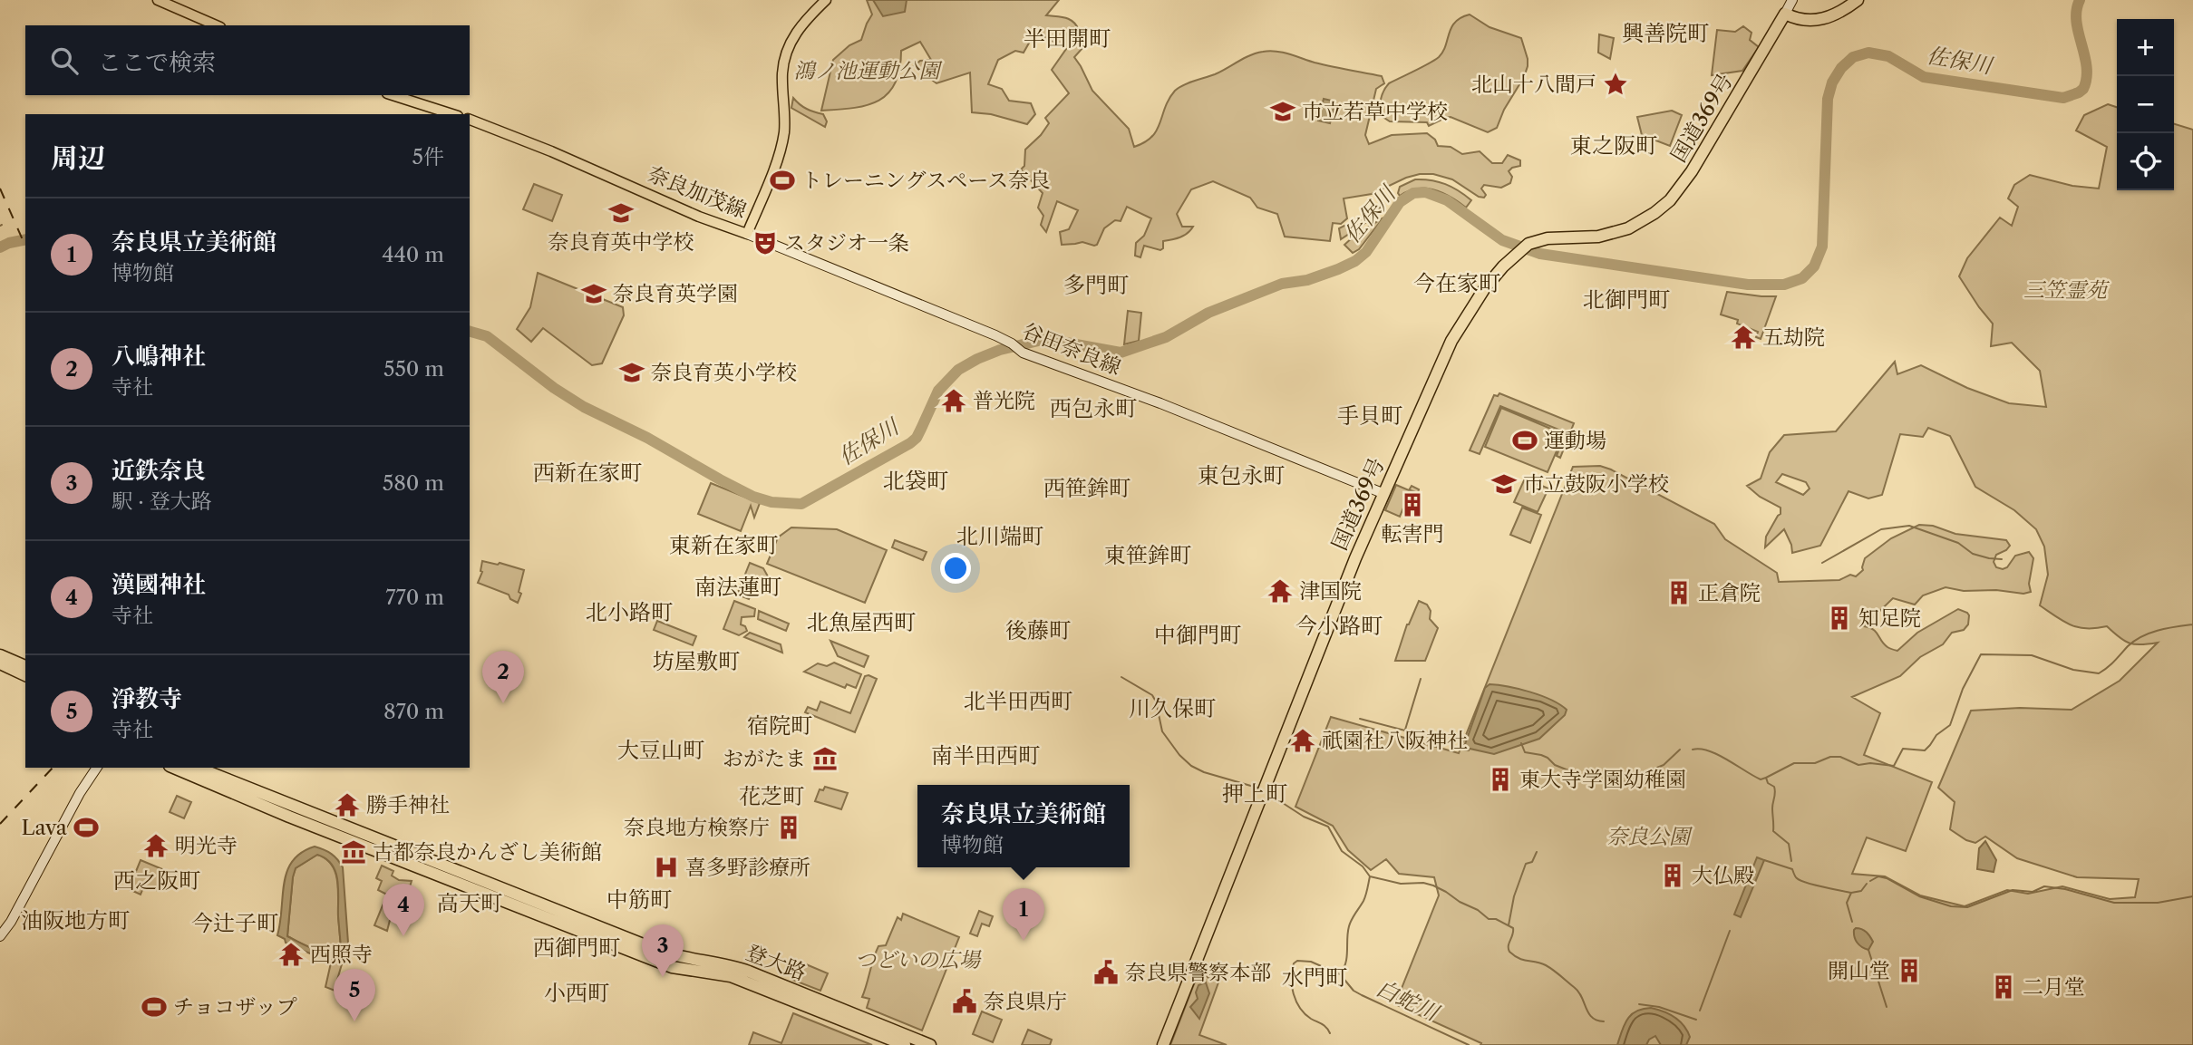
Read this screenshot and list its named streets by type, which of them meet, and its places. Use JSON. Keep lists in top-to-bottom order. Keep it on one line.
{"streets":{"highway":["国道369号","登大路"],"main road":["奈良加茂線","谷田奈良線"]},"crossings":[["国道369号","谷田奈良線"],["奈良加茂線","谷田奈良線"]],"districts":["興善院町","半田開町","東之阪町","今在家町","多門町","北御門町","西包永町","手貝町","西新在家町","東包永町","北袋町","西笹鉾町","北川端町","東新在家町","東笹鉾町","南法蓮町","北小路町","北魚屋西町","今小路町","後藤町","中御門町","坊屋敷町","北半田西町","川久保町","宿院町","大豆山町","南半田西町","押上町","花芝町","西之阪町","中筋町","高天町","油阪地方町","今辻子町","西御門町","水門町","小西町"],"water":["佐保川","白蛇川"],"parks":["鴻ノ池運動公園","三笠霊苑","奈良公園","つどいの広場"],"places":{"place":["北山十八間戸"],"school or university":["市立若草中学校","奈良育英中学校","奈良育英学園","奈良育英小学校","市立鼓阪小学校"],"sports":["トレーニングスペース奈良","運動場","Lava","チョコザップ"],"theatre":["スタジオ一条"],"temple":["五劫院","普光院","津国院","祇園社八阪神社","勝手神社","明光寺","西照寺"],"building":["転害門","正倉院","知足院","東大寺学園幼稚園","奈良地方検察庁","大仏殿","開山堂","二月堂"],"museum":["おがたま","古都奈良かんざし美術館"],"hospital":["喜多野診療所"],"public building":["奈良県警察本部","奈良県庁"]},"page":{"map_buttons":["+","−"],"search":"ここで検索","heading":["周辺","5件"],"list":[{"mark":"1","name":"奈良県立美術館","note":"博物館","value":"440 m"},{"mark":"2","name":"八嶋神社","note":"寺社","value":"550 m"},{"mark":"3","name":"近鉄奈良","note":"駅 · 登大路","value":"580 m"},{"mark":"4","name":"漢國神社","note":"寺社","value":"770 m"},{"mark":"5","name":"淨教寺","note":"寺社","value":"870 m"}],"pins":["2","4","1","3","5"],"popup":["奈良県立美術館","博物館"]}}
